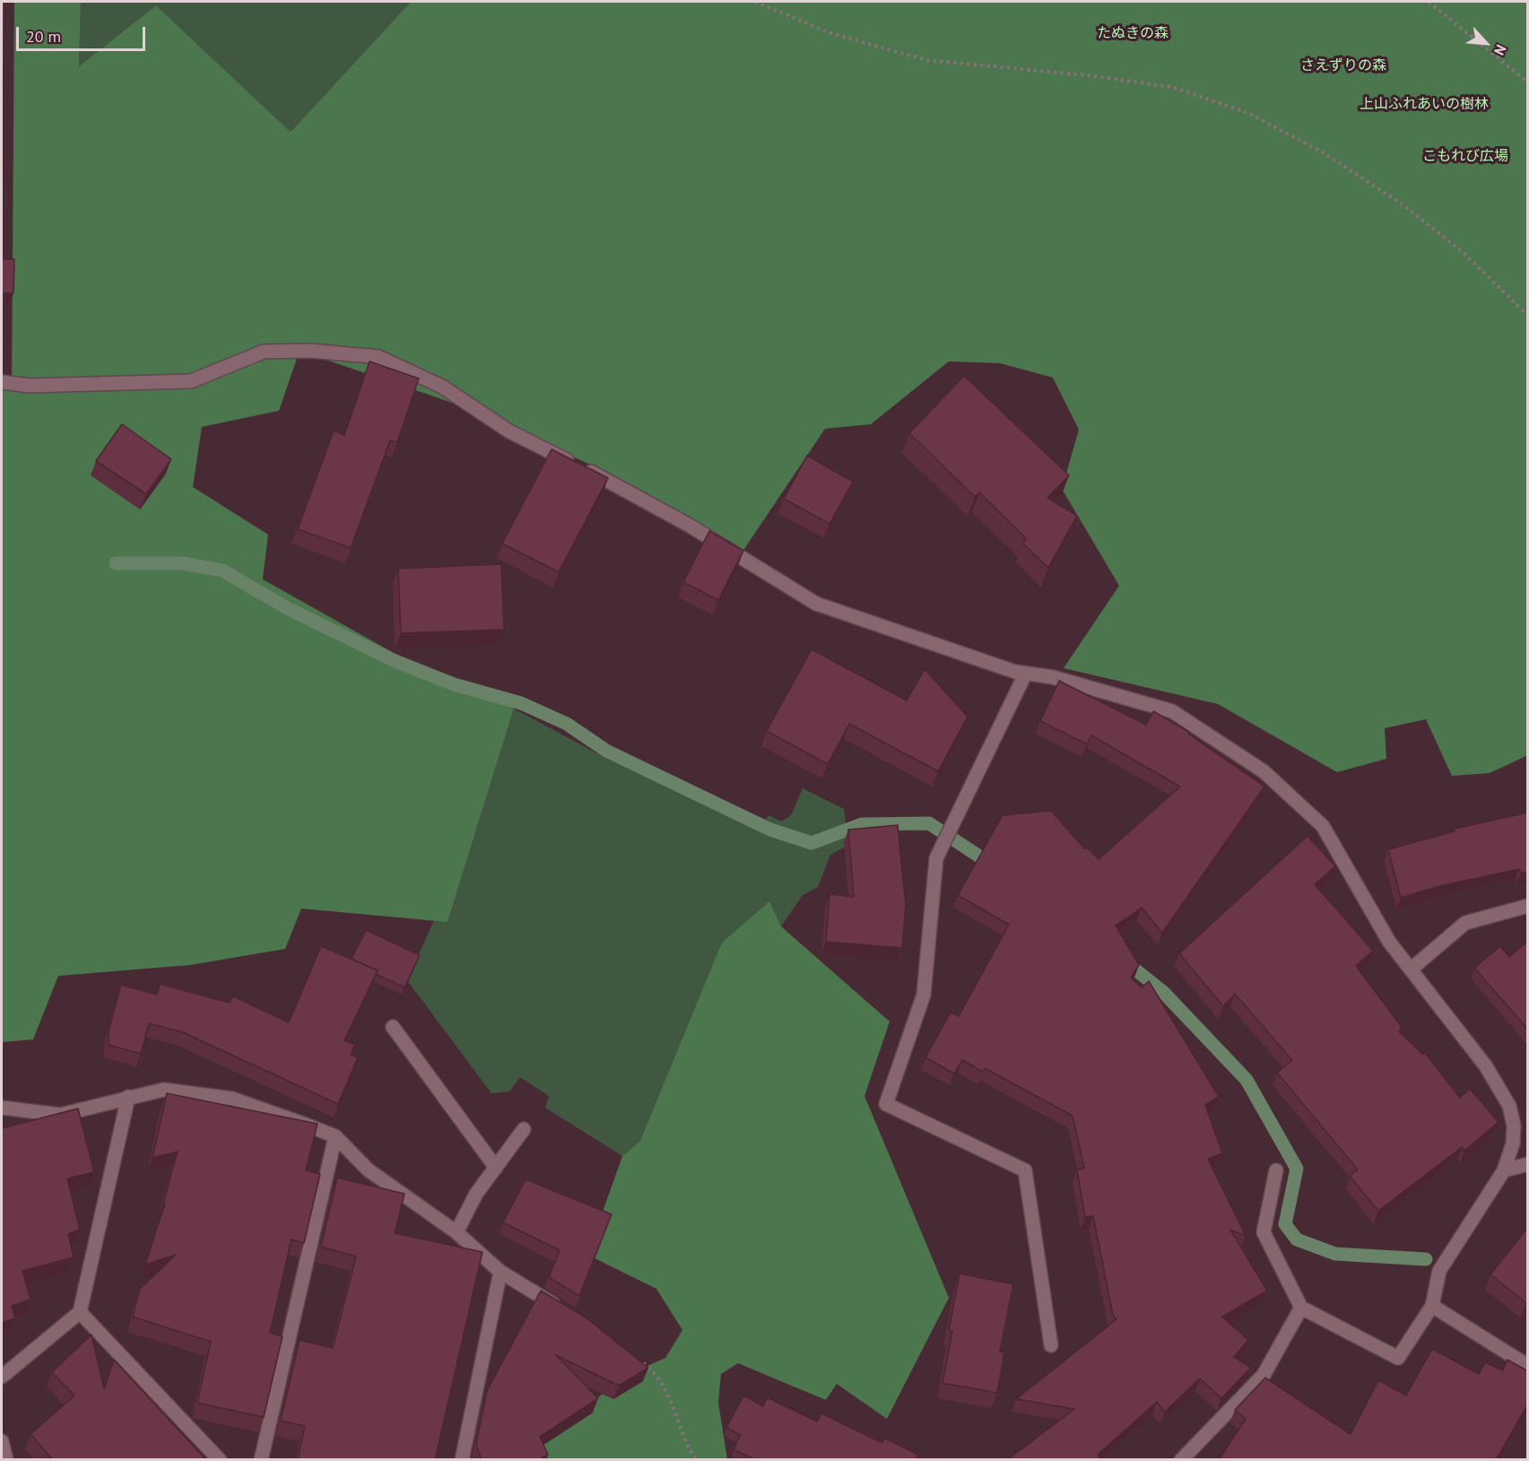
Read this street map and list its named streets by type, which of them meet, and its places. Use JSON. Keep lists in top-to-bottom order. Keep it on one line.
{"parks":["たぬきの森","さえずりの森","上山ふれあいの樹林","こもれび広場"],"scale_bar":"20 m","north":"bottom right"}
